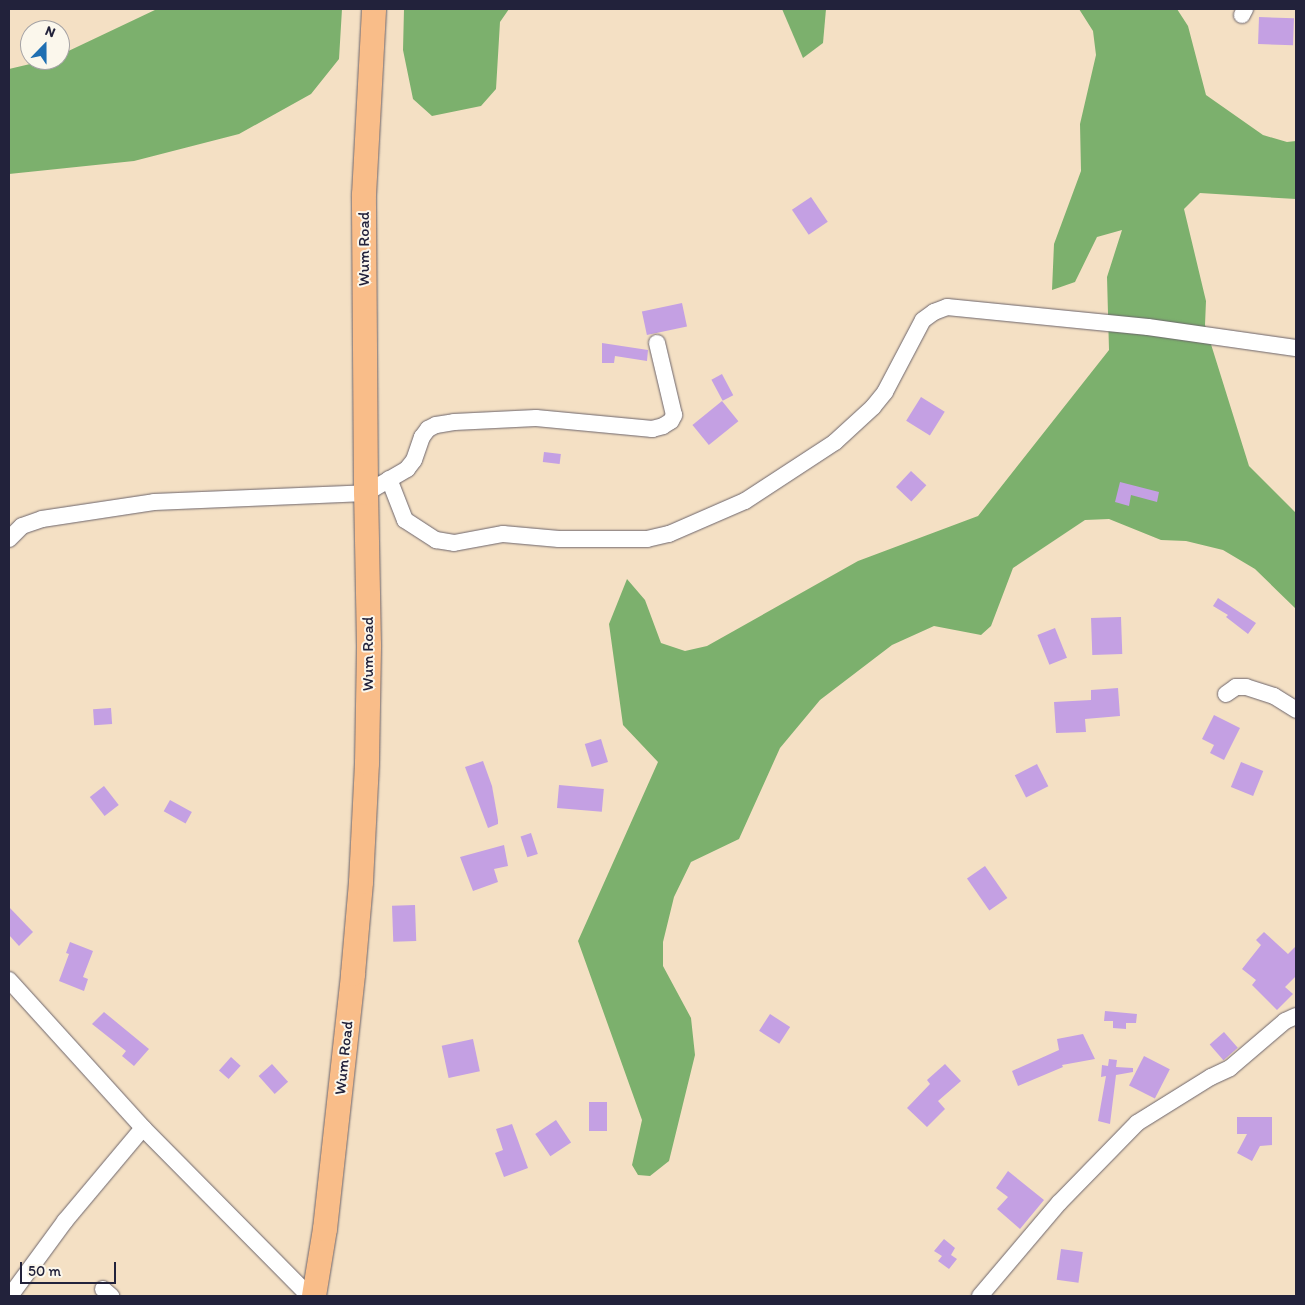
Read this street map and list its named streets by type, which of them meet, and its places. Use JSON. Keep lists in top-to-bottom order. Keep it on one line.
{"streets":{"highway":["Wum Road"]},"scale_bar":"50 m","north":"top"}
